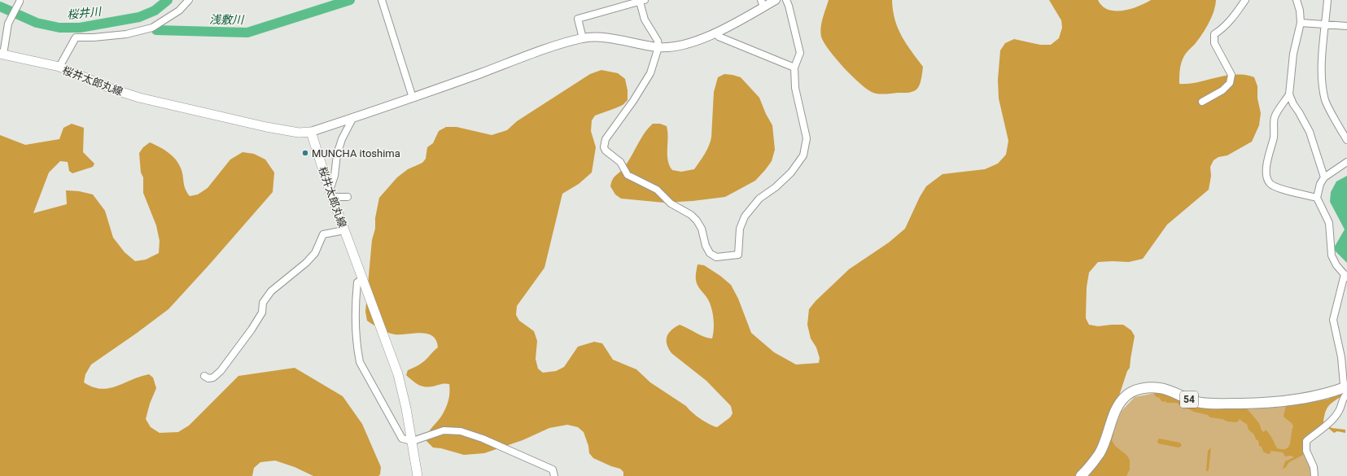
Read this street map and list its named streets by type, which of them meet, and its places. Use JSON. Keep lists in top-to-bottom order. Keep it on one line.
{"streets":{"main road":["桜井太郎丸線","54"]},"water":["桜井川","浅敷川"],"places":["MUNCHA itoshima"]}
